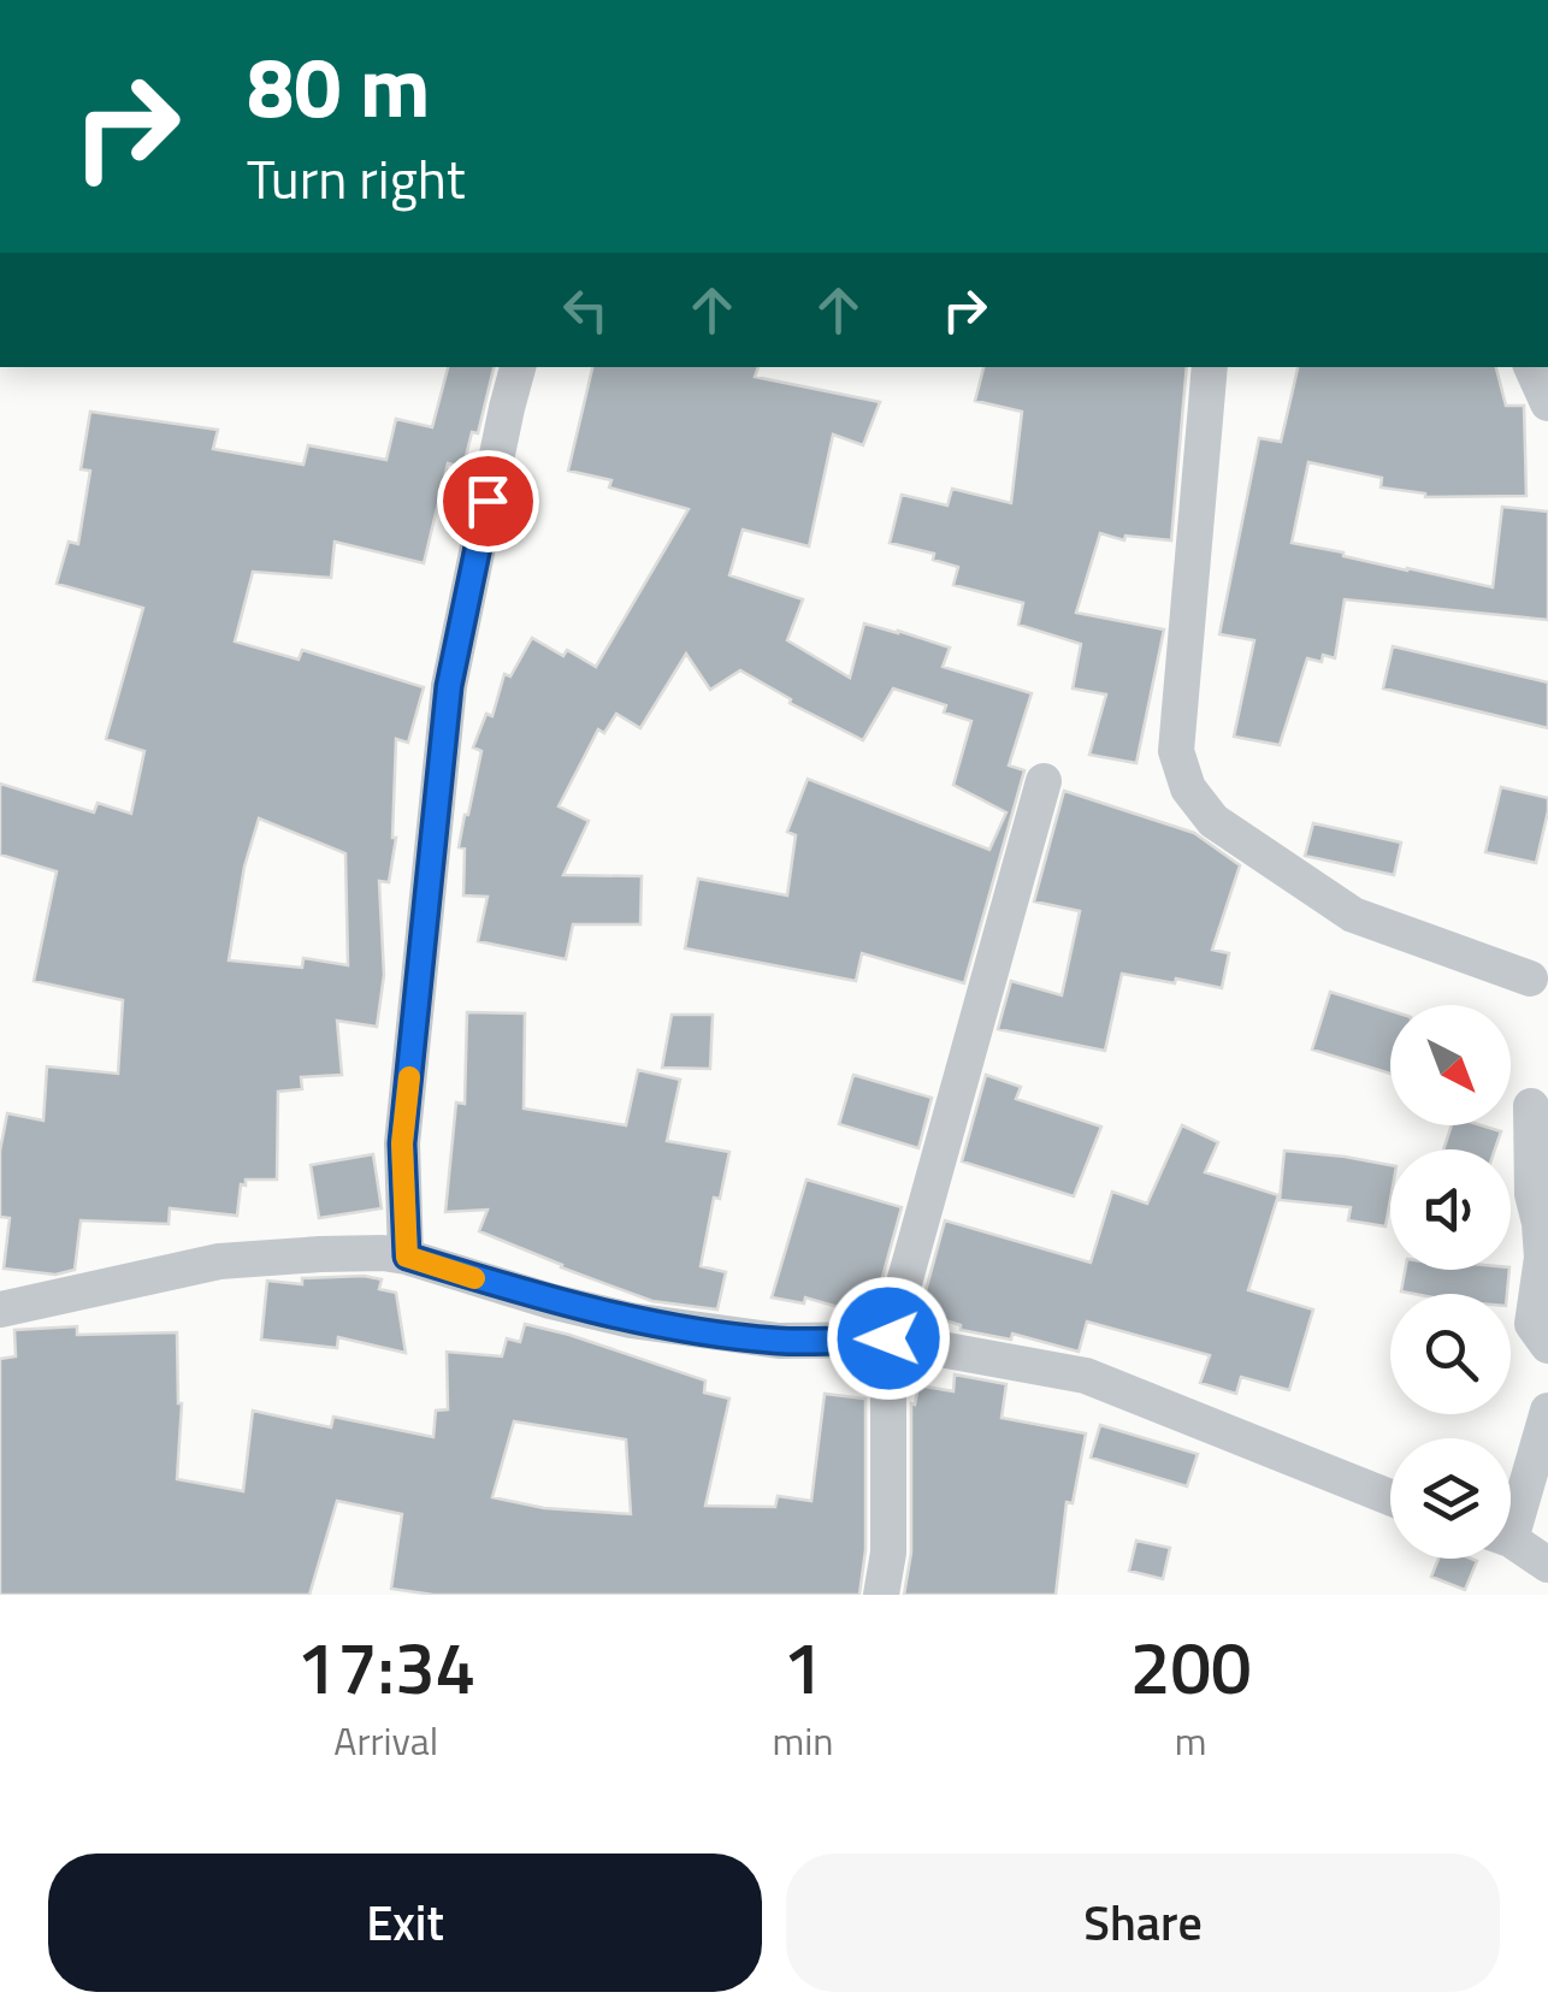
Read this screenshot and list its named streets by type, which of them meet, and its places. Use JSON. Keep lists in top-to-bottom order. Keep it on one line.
{"north":"bottom right","page":{"turn":["80 m","Turn right"],"eta":["17:34","Arrival","1","min","200","m"],"buttons":["Exit","Share"]}}
